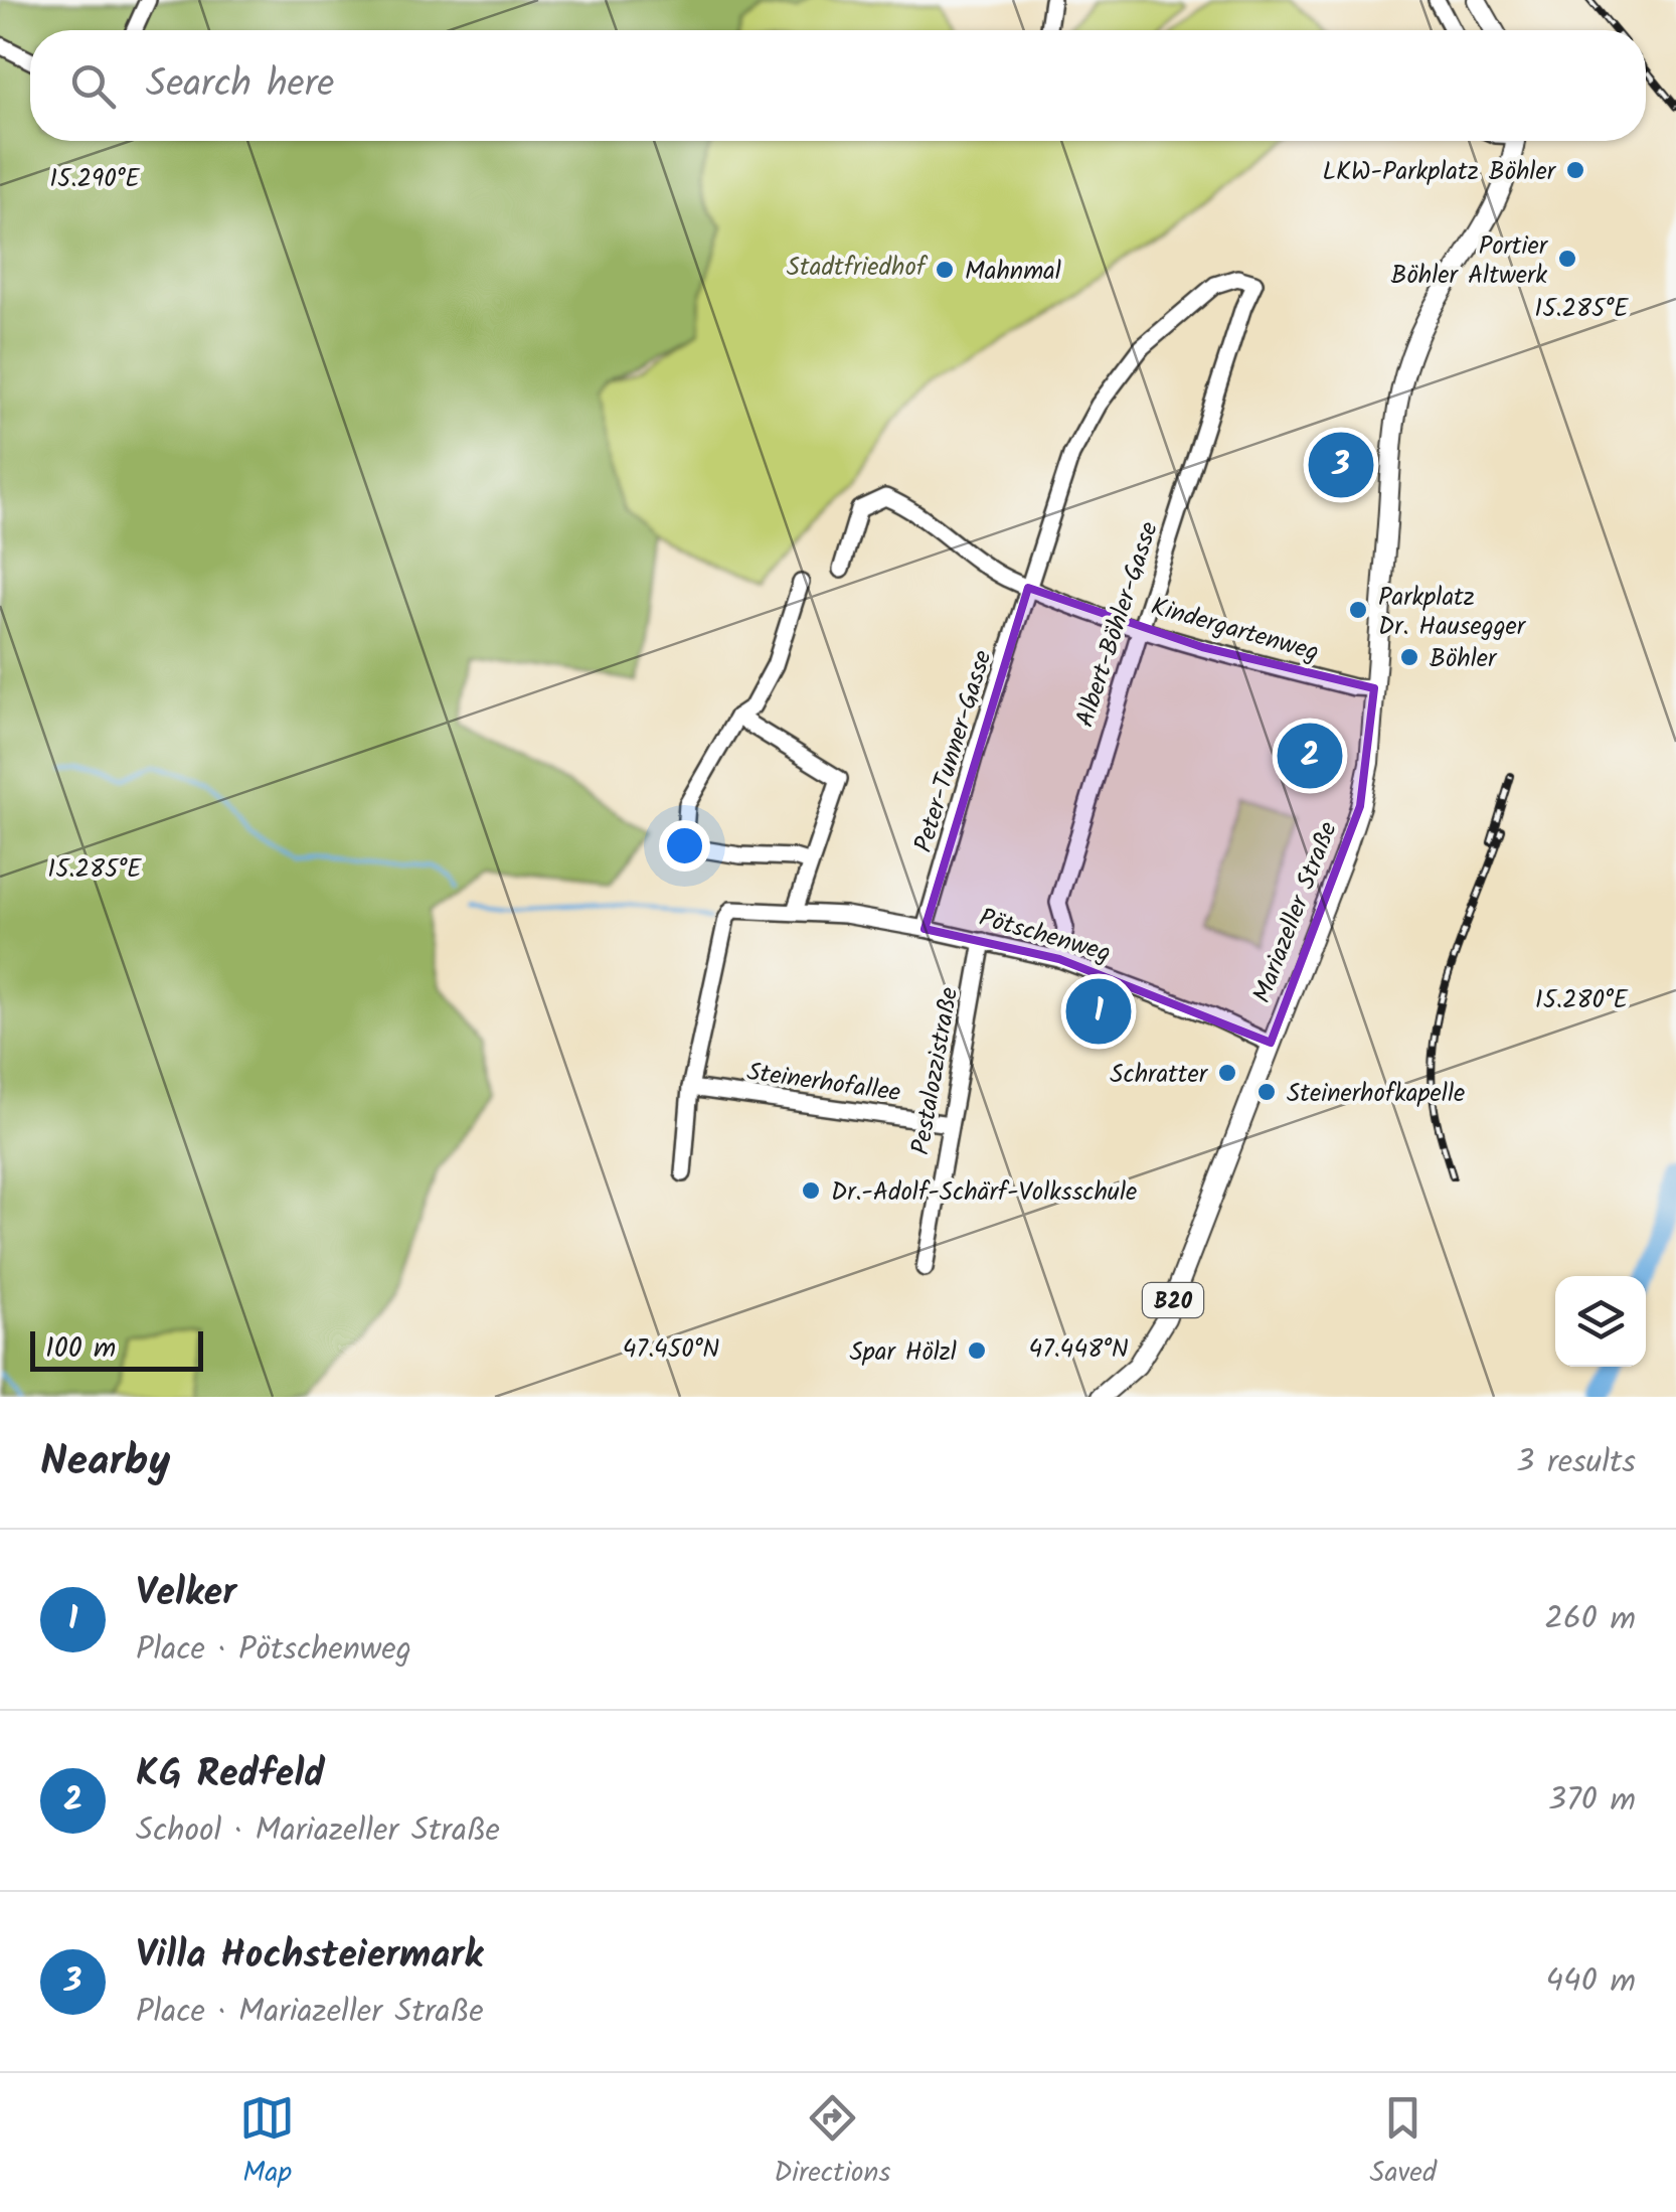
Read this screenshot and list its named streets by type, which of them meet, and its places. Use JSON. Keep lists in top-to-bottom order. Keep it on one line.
{"streets":{"main road":["Mariazeller Straße","B20"],"street":["Albert-Böhler-Gasse","Kindergartenweg","Peter-Tunner-Gasse","Pötschenweg","Pestalozzistraße","Steinerhofallee"]},"crossings":[["Albert-Böhler-Gasse","Kindergartenweg"],["Albert-Böhler-Gasse","Peter-Tunner-Gasse"],["Albert-Böhler-Gasse","Pötschenweg"],["Kindergartenweg","Peter-Tunner-Gasse"],["Kindergartenweg","Mariazeller Straße"],["Peter-Tunner-Gasse","Pötschenweg"],["Mariazeller Straße","Pötschenweg"],["Pötschenweg","Pestalozzistraße"],["Pötschenweg","Steinerhofallee"],["Pestalozzistraße","Steinerhofallee"]],"parks":["Stadtfriedhof"],"places":["LKW-Parkplatz Böhler","Portier Böhler Altwerk","Mahnmal","Parkplatz Dr. Hausegger","Böhler","Schratter","Steinerhofkapelle","Dr.-Adolf-Schärf-Volksschule","Spar Hölzl"],"scale_bar":"100 m","page":{"search":"Search here","pins":["3","2","1"],"scale":"100 m","heading":["Nearby","3 results"],"list":[{"mark":"1","name":"Velker","note":"Place · Pötschenweg","value":"260 m"},{"mark":"2","name":"KG Redfeld","note":"School · Mariazeller Straße","value":"370 m"},{"mark":"3","name":"Villa Hochsteiermark","note":"Place · Mariazeller Straße","value":"440 m"}],"nav":["Map","Directions","Saved"]},"coordinates":["15.290°E","15.285°E","15.280°E","47.450°N","47.448°N"]}
